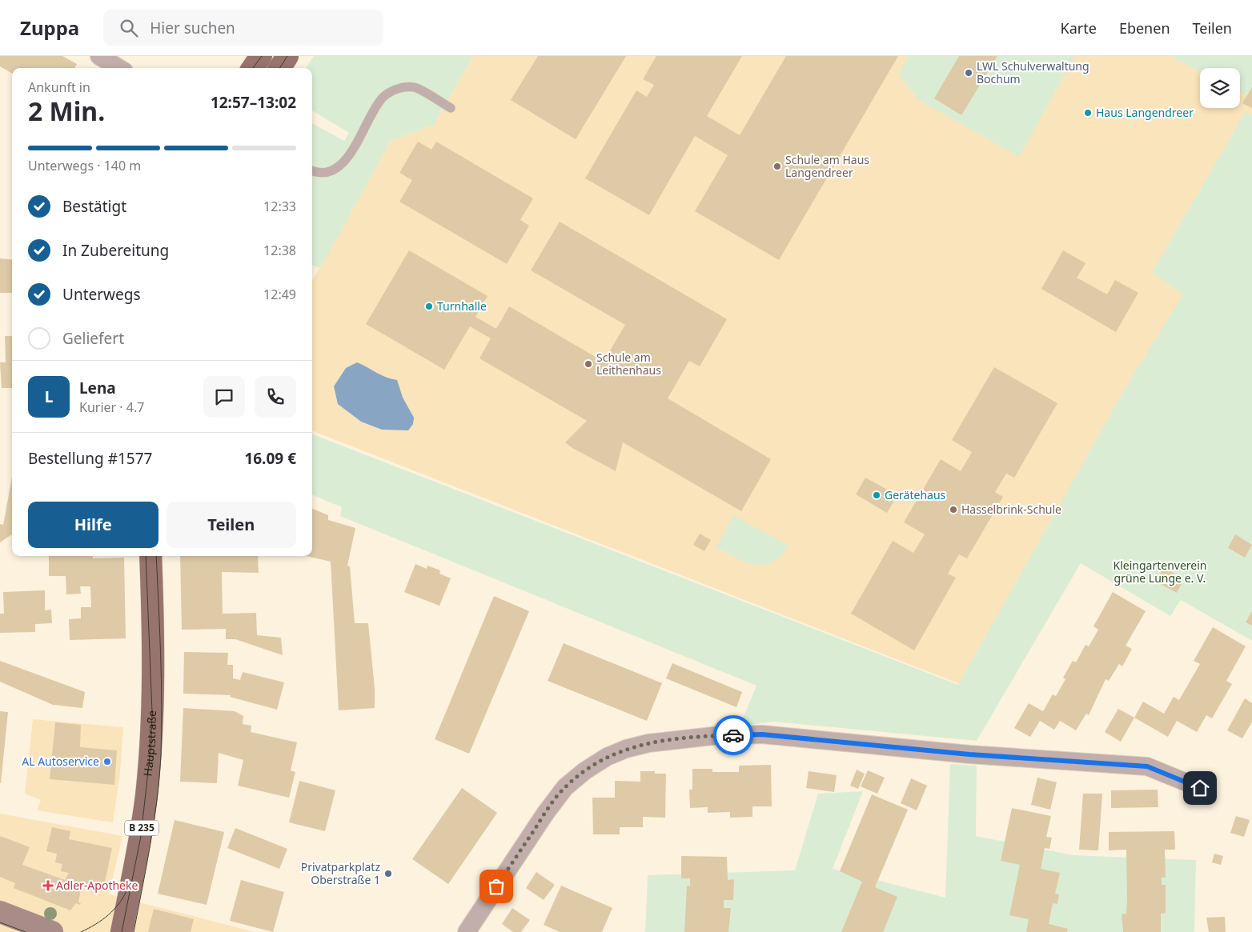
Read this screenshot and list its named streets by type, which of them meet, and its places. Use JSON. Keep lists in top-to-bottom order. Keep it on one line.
{"streets":{"main road":["Hauptstraße","B 235"]},"parks":["Kleingartenverein grüne Lunge e. V."],"places":{"other":["LWL Schulverwaltung Bochum","Haus Langendreer","Schule am Haus Langendreer","Turnhalle","Schule am Leithenhaus","Gerätehaus","Hasselbrink-Schule","AL Autoservice","Privatparkplatz Oberstraße 1"],"health":["Adler-Apotheke"]},"page":{"header":"Zuppa","search":"Hier suchen","nav":["Karte","Ebenen","Teilen"],"heading":["2 Min.","Ankunft in","12:57–13:02"],"panel":["Lena","Kurier · 4.7","Bestellung #1577","16.09 €"],"bar":"Unterwegs · 140 m","list":[["Bestätigt","12:33"],["In Zubereitung","12:38"],["Unterwegs","12:49"],"Geliefert"],"round":"L","buttons":["Hilfe","Teilen"]}}
